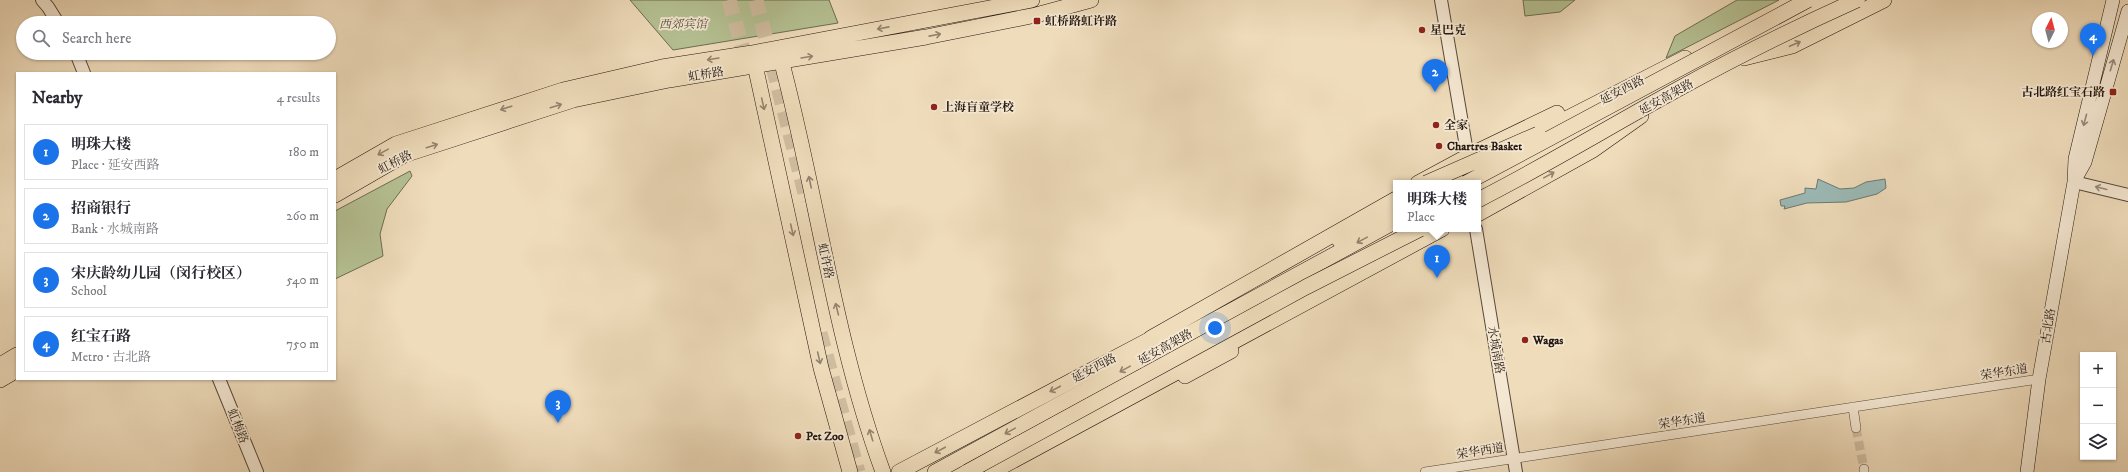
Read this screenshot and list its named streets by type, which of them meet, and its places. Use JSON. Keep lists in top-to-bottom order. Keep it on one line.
{"streets":{"main road":["虹桥路","延安西路","延安高架路","虹许路","古北路"],"street":["水城南路","荣华东道","虹梅路","荣华西道"]},"crossings":[["虹桥路","虹许路"],["延安西路","延安高架路"],["古北路","荣华东道"],["水城南路","荣华东道"],["水城南路","荣华西道"],["荣华东道","荣华西道"]],"parks":["西郊宾馆"],"places":{"transit":["虹桥路虹许路","古北路红宝石路"],"other":["星巴克","上海盲童学校","全家","Chartres Basket","Wagas","Pet Zoo"]},"north":"top","page":{"search":"Search here","pins":["4","2","1","3"],"heading":["Nearby","4 results"],"list":[{"mark":"1","name":"明珠大楼","note":"Place · 延安西路","value":"180 m"},{"mark":"2","name":"招商银行","note":"Bank · 水城南路","value":"260 m"},{"mark":"3","name":"宋庆龄幼儿园（闵行校区）","note":"School","value":"540 m"},{"mark":"4","name":"红宝石路","note":"Metro · 古北路","value":"750 m"}],"popup":["明珠大楼","Place"],"map_buttons":["+","−"]}}
